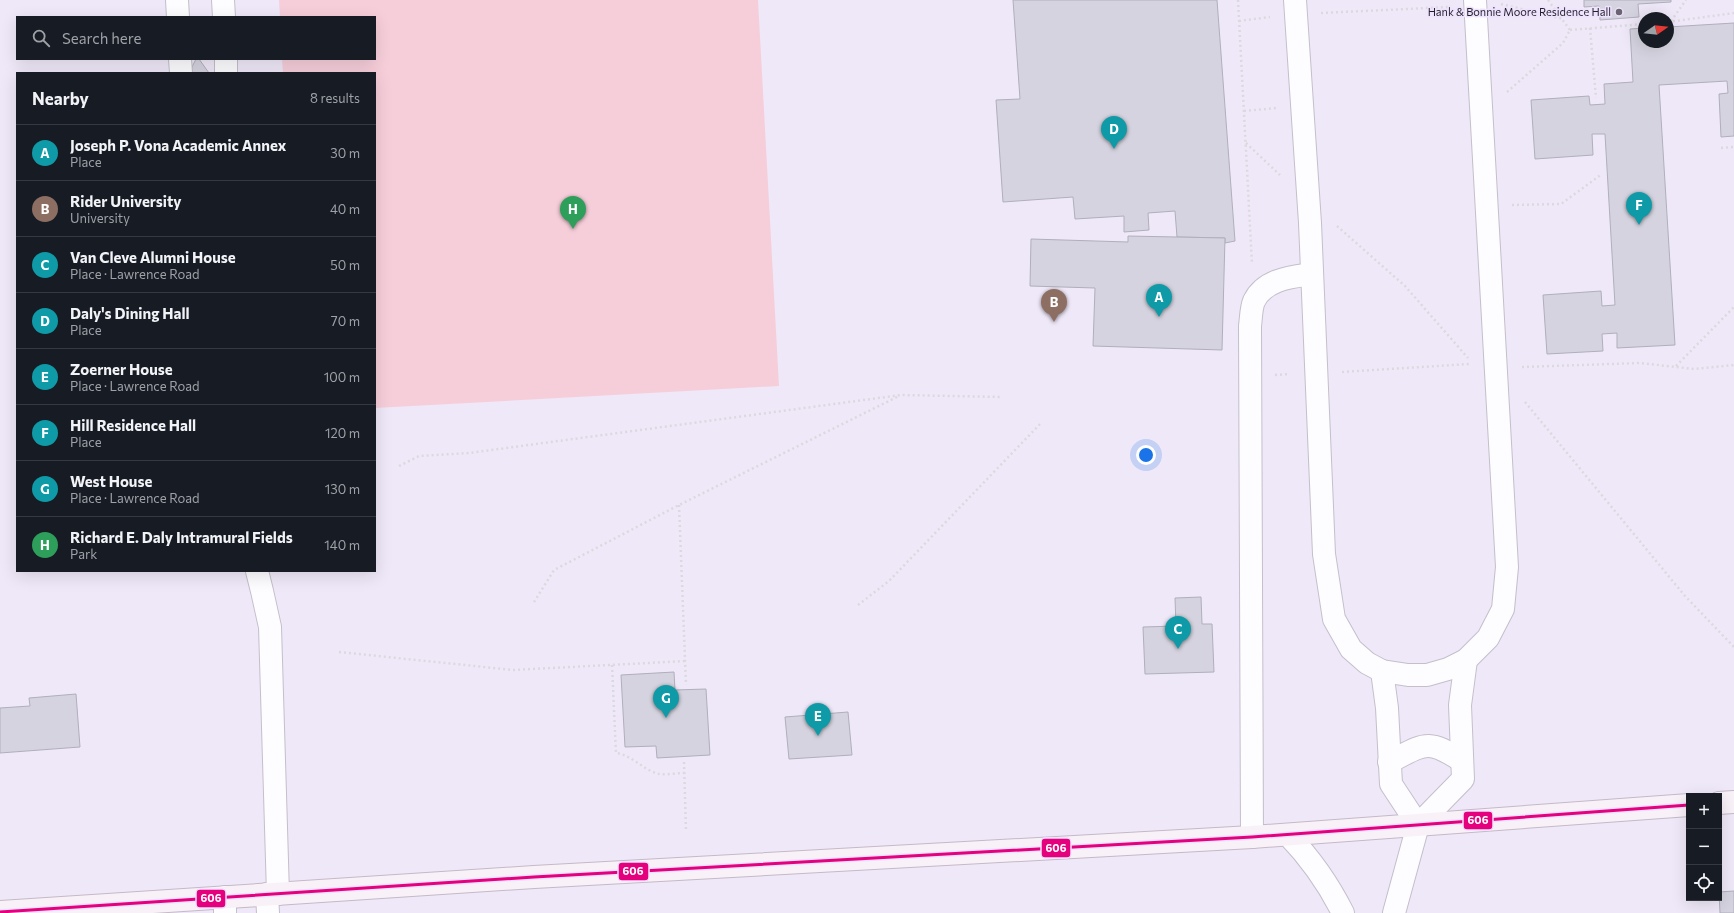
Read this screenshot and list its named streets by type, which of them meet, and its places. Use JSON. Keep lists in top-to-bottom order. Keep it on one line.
{"places":["Hank & Bonnie Moore Residence Hall"],"lines":["transit line 606"],"north":"right","page":{"search":"Search here","heading":["Nearby","8 results"],"pins":["D","F","H","A","B","C","G","E"],"list":[{"mark":"A","name":"Joseph P. Vona Academic Annex","note":"Place","value":"30 m"},{"mark":"B","name":"Rider University","note":"University","value":"40 m"},{"mark":"C","name":"Van Cleve Alumni House","note":"Place · Lawrence Road","value":"50 m"},{"mark":"D","name":"Daly's Dining Hall","note":"Place","value":"70 m"},{"mark":"E","name":"Zoerner House","note":"Place · Lawrence Road","value":"100 m"},{"mark":"F","name":"Hill Residence Hall","note":"Place","value":"120 m"},{"mark":"G","name":"West House","note":"Place · Lawrence Road","value":"130 m"},{"mark":"H","name":"Richard E. Daly Intramural Fields","note":"Park","value":"140 m"}],"map_buttons":["+","−"]}}
